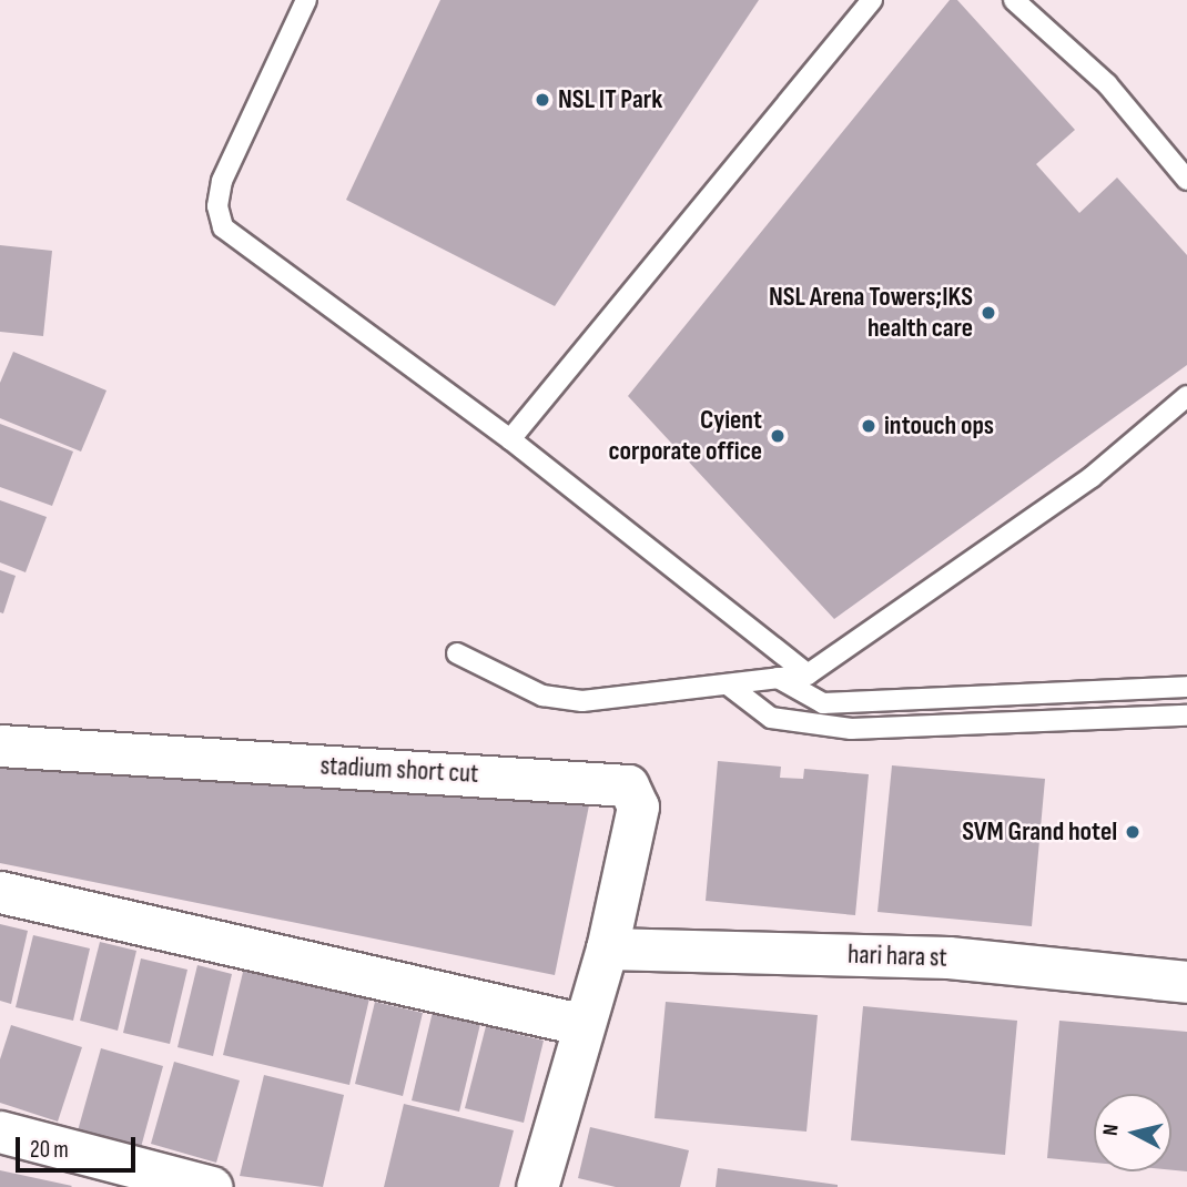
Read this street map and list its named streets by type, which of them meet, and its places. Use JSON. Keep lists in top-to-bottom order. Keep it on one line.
{"streets":{"street":["stadium short cut","hari hara st"]},"crossings":[["stadium short cut","hari hara st"]],"places":["NSL IT Park","NSL Arena Towers;IKS health care","intouch ops","Cyient corporate office","SVM Grand hotel"],"scale_bar":"20 m","north":"left"}
